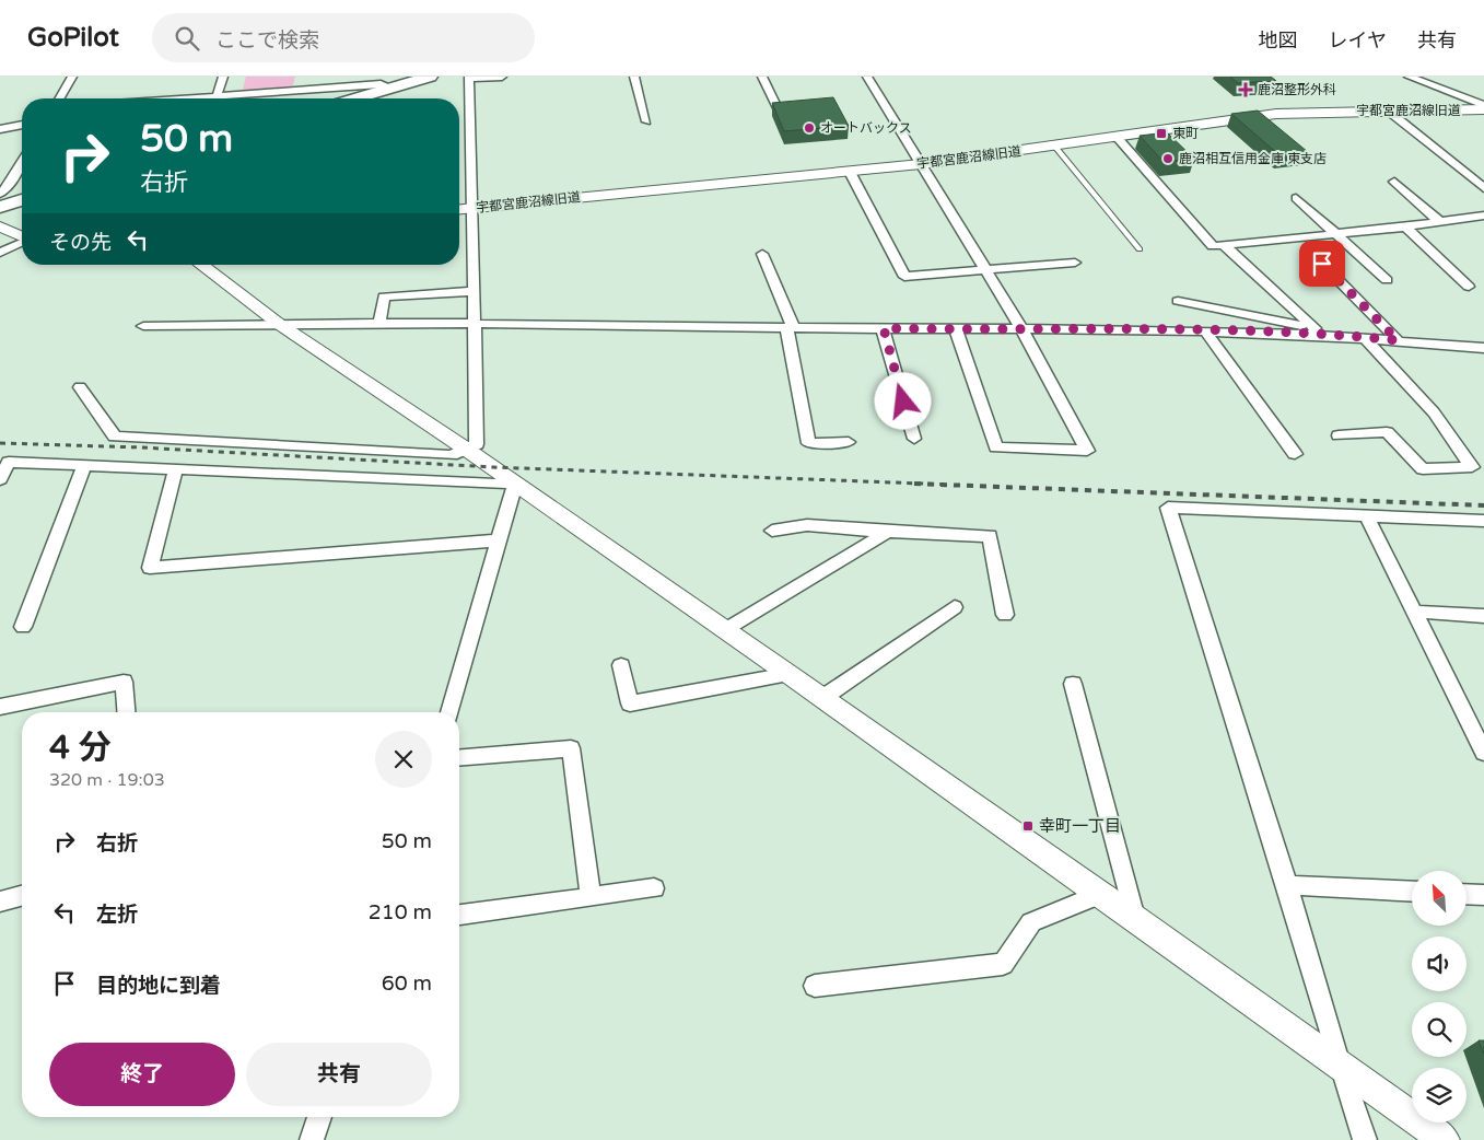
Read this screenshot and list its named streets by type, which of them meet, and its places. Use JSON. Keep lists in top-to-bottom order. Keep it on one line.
{"streets":{"street":["宇都宮鹿沼線旧道"]},"places":{"health":["鹿沼整形外科"],"other":["オートバックス","鹿沼相互信用金庫 東支店"],"transit":["東町","幸町一丁目"]},"north":"top left","page":{"header":"GoPilot","search":"ここで検索","nav":["地図","レイヤ","共有"],"turn":["50 m","右折"],"then":"その先","heading":["4 分","320 m · 19:03"],"list":[{"name":"右折","value":"50 m"},{"name":"左折","value":"210 m"},{"name":"目的地に到着","value":"60 m"}],"buttons":["終了","共有"]}}
